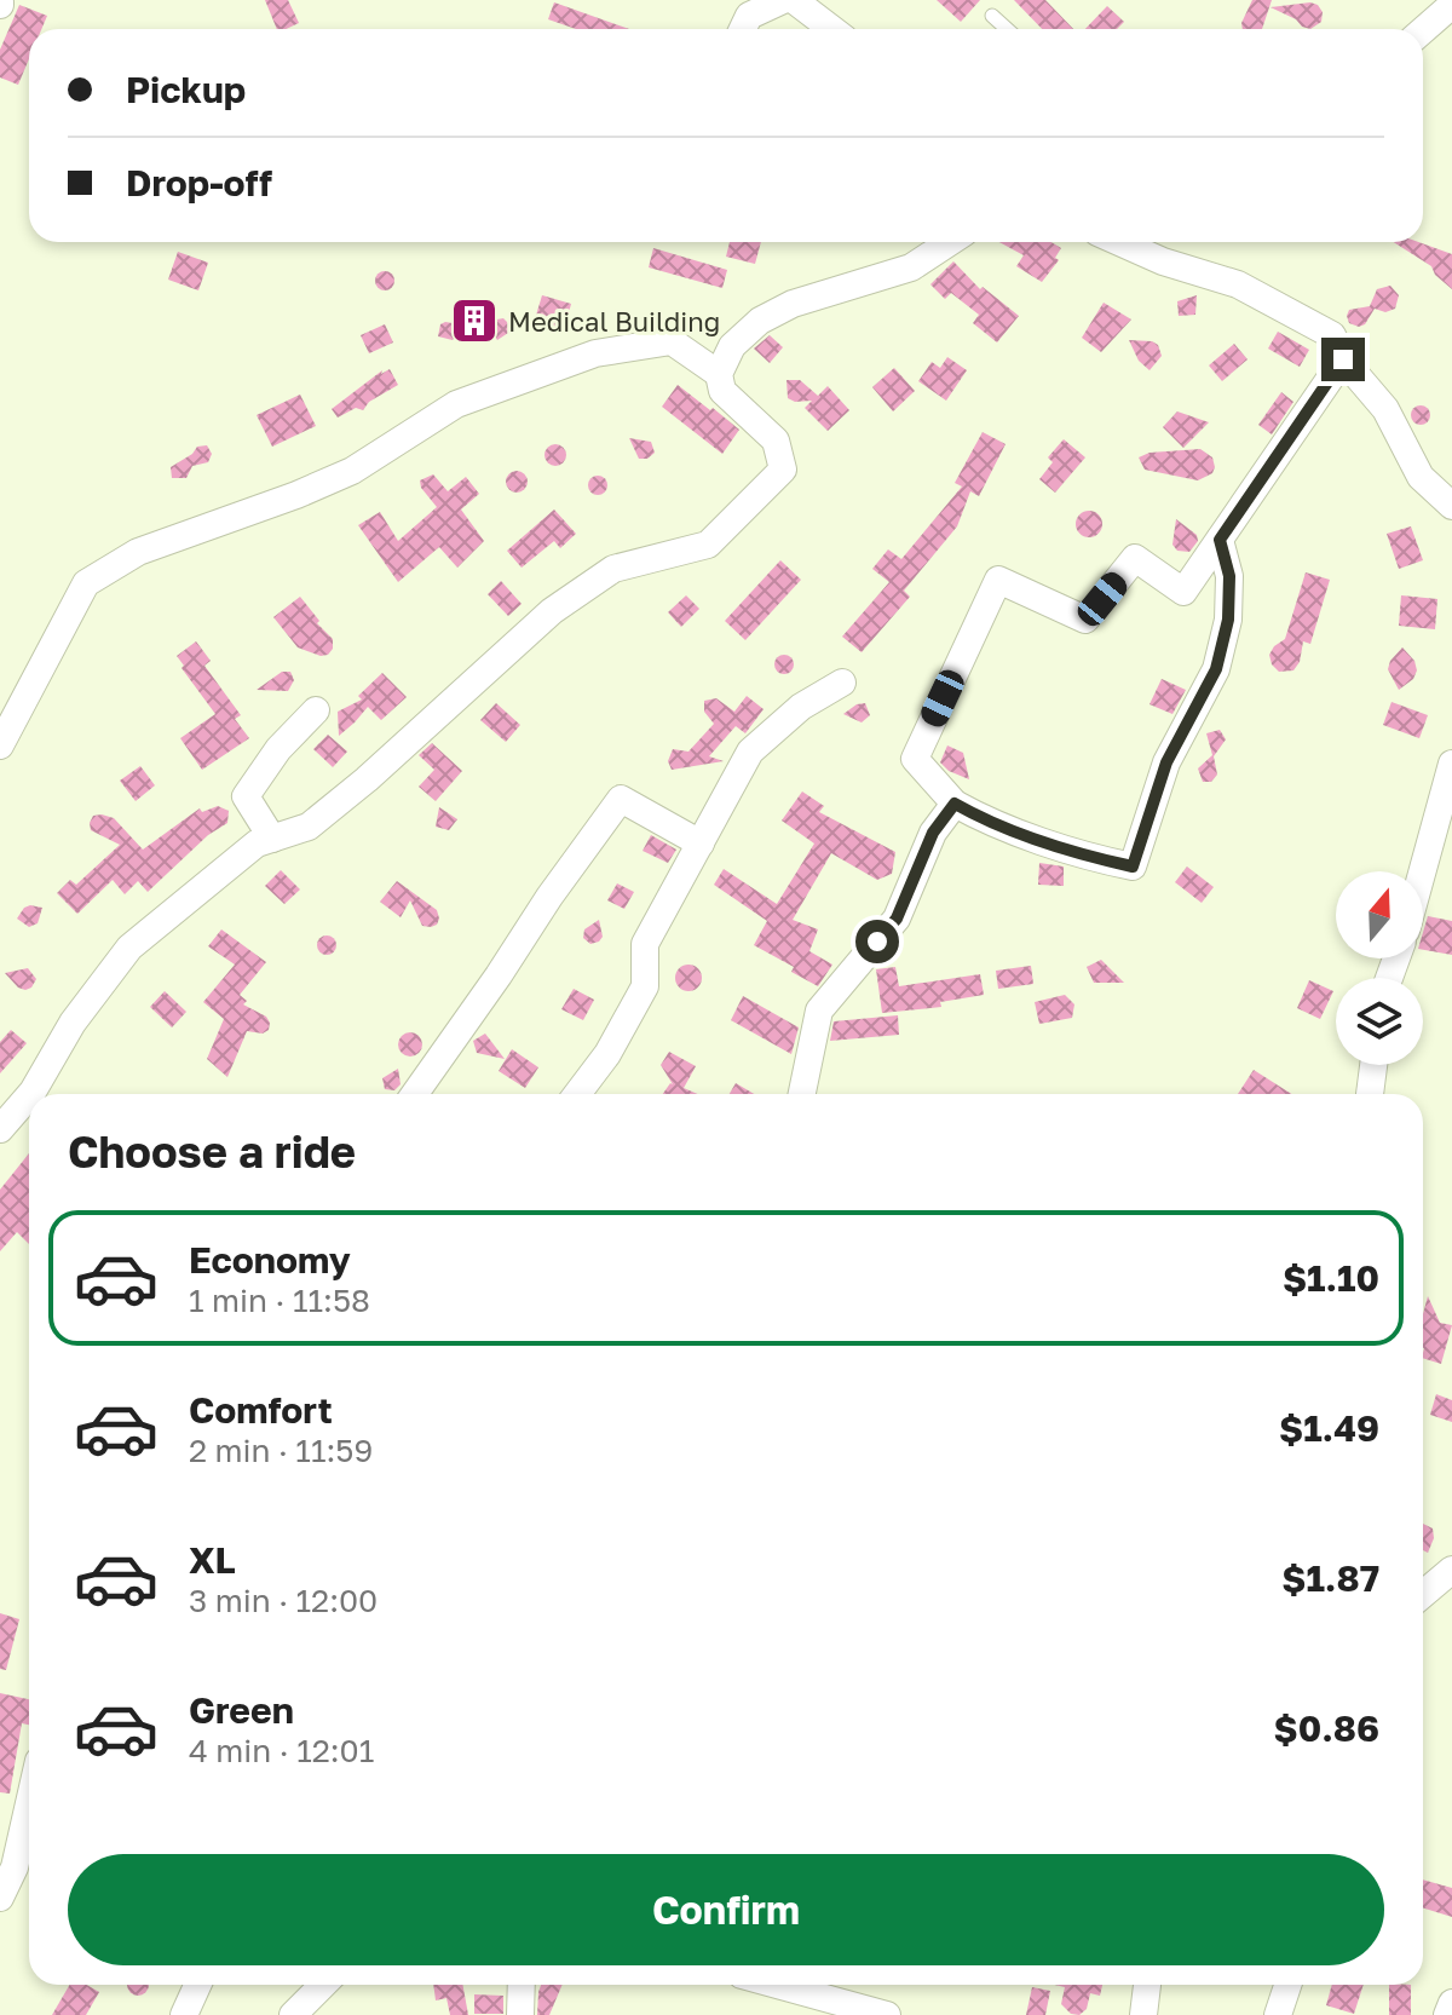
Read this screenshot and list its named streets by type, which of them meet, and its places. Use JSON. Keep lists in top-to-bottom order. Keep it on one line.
{"places":{"building":["Medical Building"]},"north":"top","page":{"banner":["Pickup","Drop-off"],"heading":"Choose a ride","list":[{"name":"Economy","note":"1 min · 11:58","value":"$1.10"},{"name":"Comfort","note":"2 min · 11:59","value":"$1.49"},{"name":"XL","note":"3 min · 12:00","value":"$1.87"},{"name":"Green","note":"4 min · 12:01","value":"$0.86"}],"buttons":"Confirm"}}
